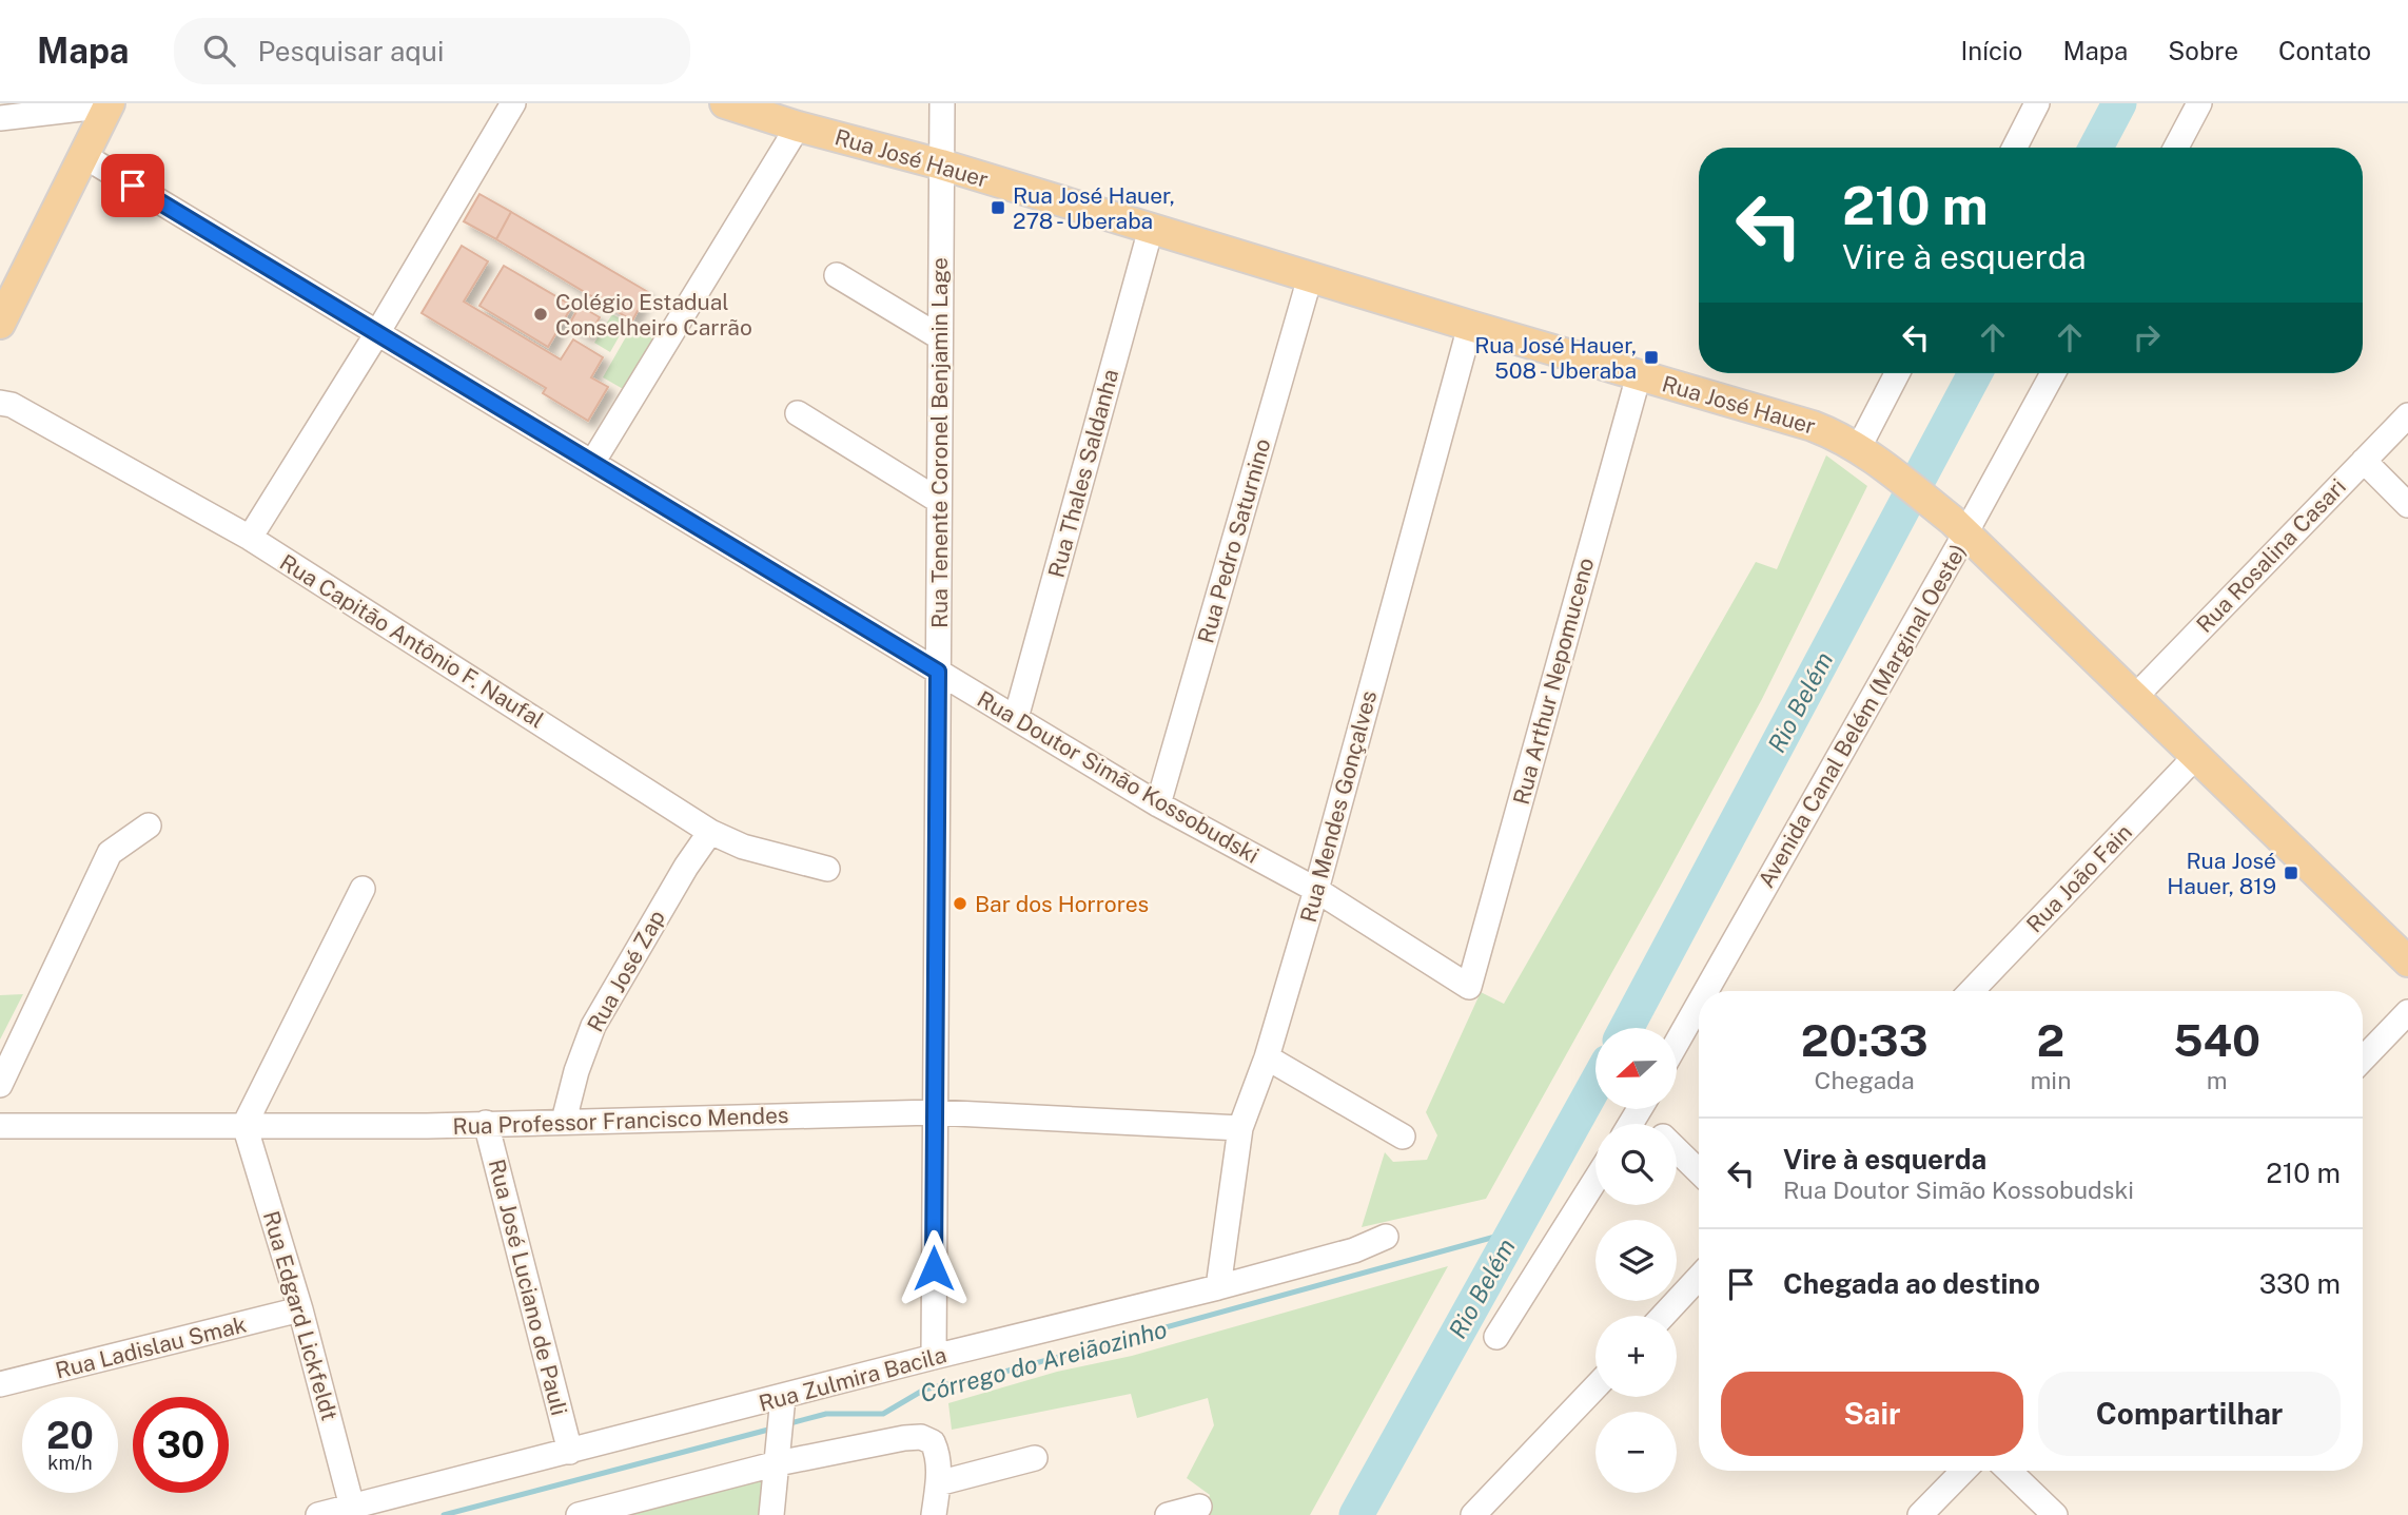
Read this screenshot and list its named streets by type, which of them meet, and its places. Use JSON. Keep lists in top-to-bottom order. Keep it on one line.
{"streets":{"main road":["Rua José Hauer"],"street":["Rua Tenente Coronel Benjamin Lage","Rua Thales Saldanha","Rua Pedro Saturnino","Rua Rosalina Casari","Rua Capitão Antônio F. Naufal","Rua Arthur Nepomuceno","Avenida Canal Belém (Marginal Oeste)","Rua Doutor Simão Kossobudski","Rua Mendes Gonçalves","Rua João Fain","Rua José Zap","Rua Professor Francisco Mendes","Rua José Luciano de Pauli","Rua Edgard Lickfeldt","Rua Ladislau Smak","Rua Zulmira Bacila"]},"crossings":[["Rua José Hauer","Rua Tenente Coronel Benjamin Lage"],["Rua José Hauer","Rua Thales Saldanha"],["Rua José Hauer","Rua Pedro Saturnino"],["Rua José Hauer","Rua Rosalina Casari"],["Rua José Hauer","Rua Arthur Nepomuceno"],["Rua José Hauer","Avenida Canal Belém (Marginal Oeste)"],["Rua José Hauer","Rua Mendes Gonçalves"],["Rua José Hauer","Rua João Fain"],["Rua Tenente Coronel Benjamin Lage","Rua Doutor Simão Kossobudski"],["Rua Tenente Coronel Benjamin Lage","Rua Professor Francisco Mendes"],["Rua Tenente Coronel Benjamin Lage","Rua Zulmira Bacila"],["Rua Thales Saldanha","Rua Doutor Simão Kossobudski"],["Rua Pedro Saturnino","Rua Doutor Simão Kossobudski"],["Rua Capitão Antônio F. Naufal","Rua José Zap"],["Rua Arthur Nepomuceno","Rua Doutor Simão Kossobudski"],["Rua Doutor Simão Kossobudski","Rua Mendes Gonçalves"],["Rua Mendes Gonçalves","Rua Professor Francisco Mendes"],["Rua Mendes Gonçalves","Rua Zulmira Bacila"],["Rua José Zap","Rua Professor Francisco Mendes"],["Rua Professor Francisco Mendes","Rua José Luciano de Pauli"],["Rua Professor Francisco Mendes","Rua Edgard Lickfeldt"],["Rua José Luciano de Pauli","Rua Zulmira Bacila"],["Rua Edgard Lickfeldt","Rua Ladislau Smak"],["Rua Edgard Lickfeldt","Rua Zulmira Bacila"]],"water":["Rio Belém","Córrego do Areiãozinho"],"places":{"transit":["Rua José Hauer, 278 - Uberaba","Rua José Hauer, 508 - Uberaba","Rua José Hauer, 819"],"other":["Colégio Estadual Conselheiro Carrão","Bar dos Horrores"]},"north":"left","page":{"header":"Mapa","search":"Pesquisar aqui","nav":["Início","Mapa","Sobre","Contato"],"turn":["210 m","Vire à esquerda"],"eta":["20:33","Chegada","2","min","540","m"],"map_buttons":["+","−"],"list":[{"name":"Vire à esquerda","note":"Rua Doutor Simão Kossobudski","value":"210 m"},{"name":"Chegada ao destino","value":"330 m"}],"buttons":["Sair","Compartilhar"],"speed":"20 km/h","limit":"30"}}
